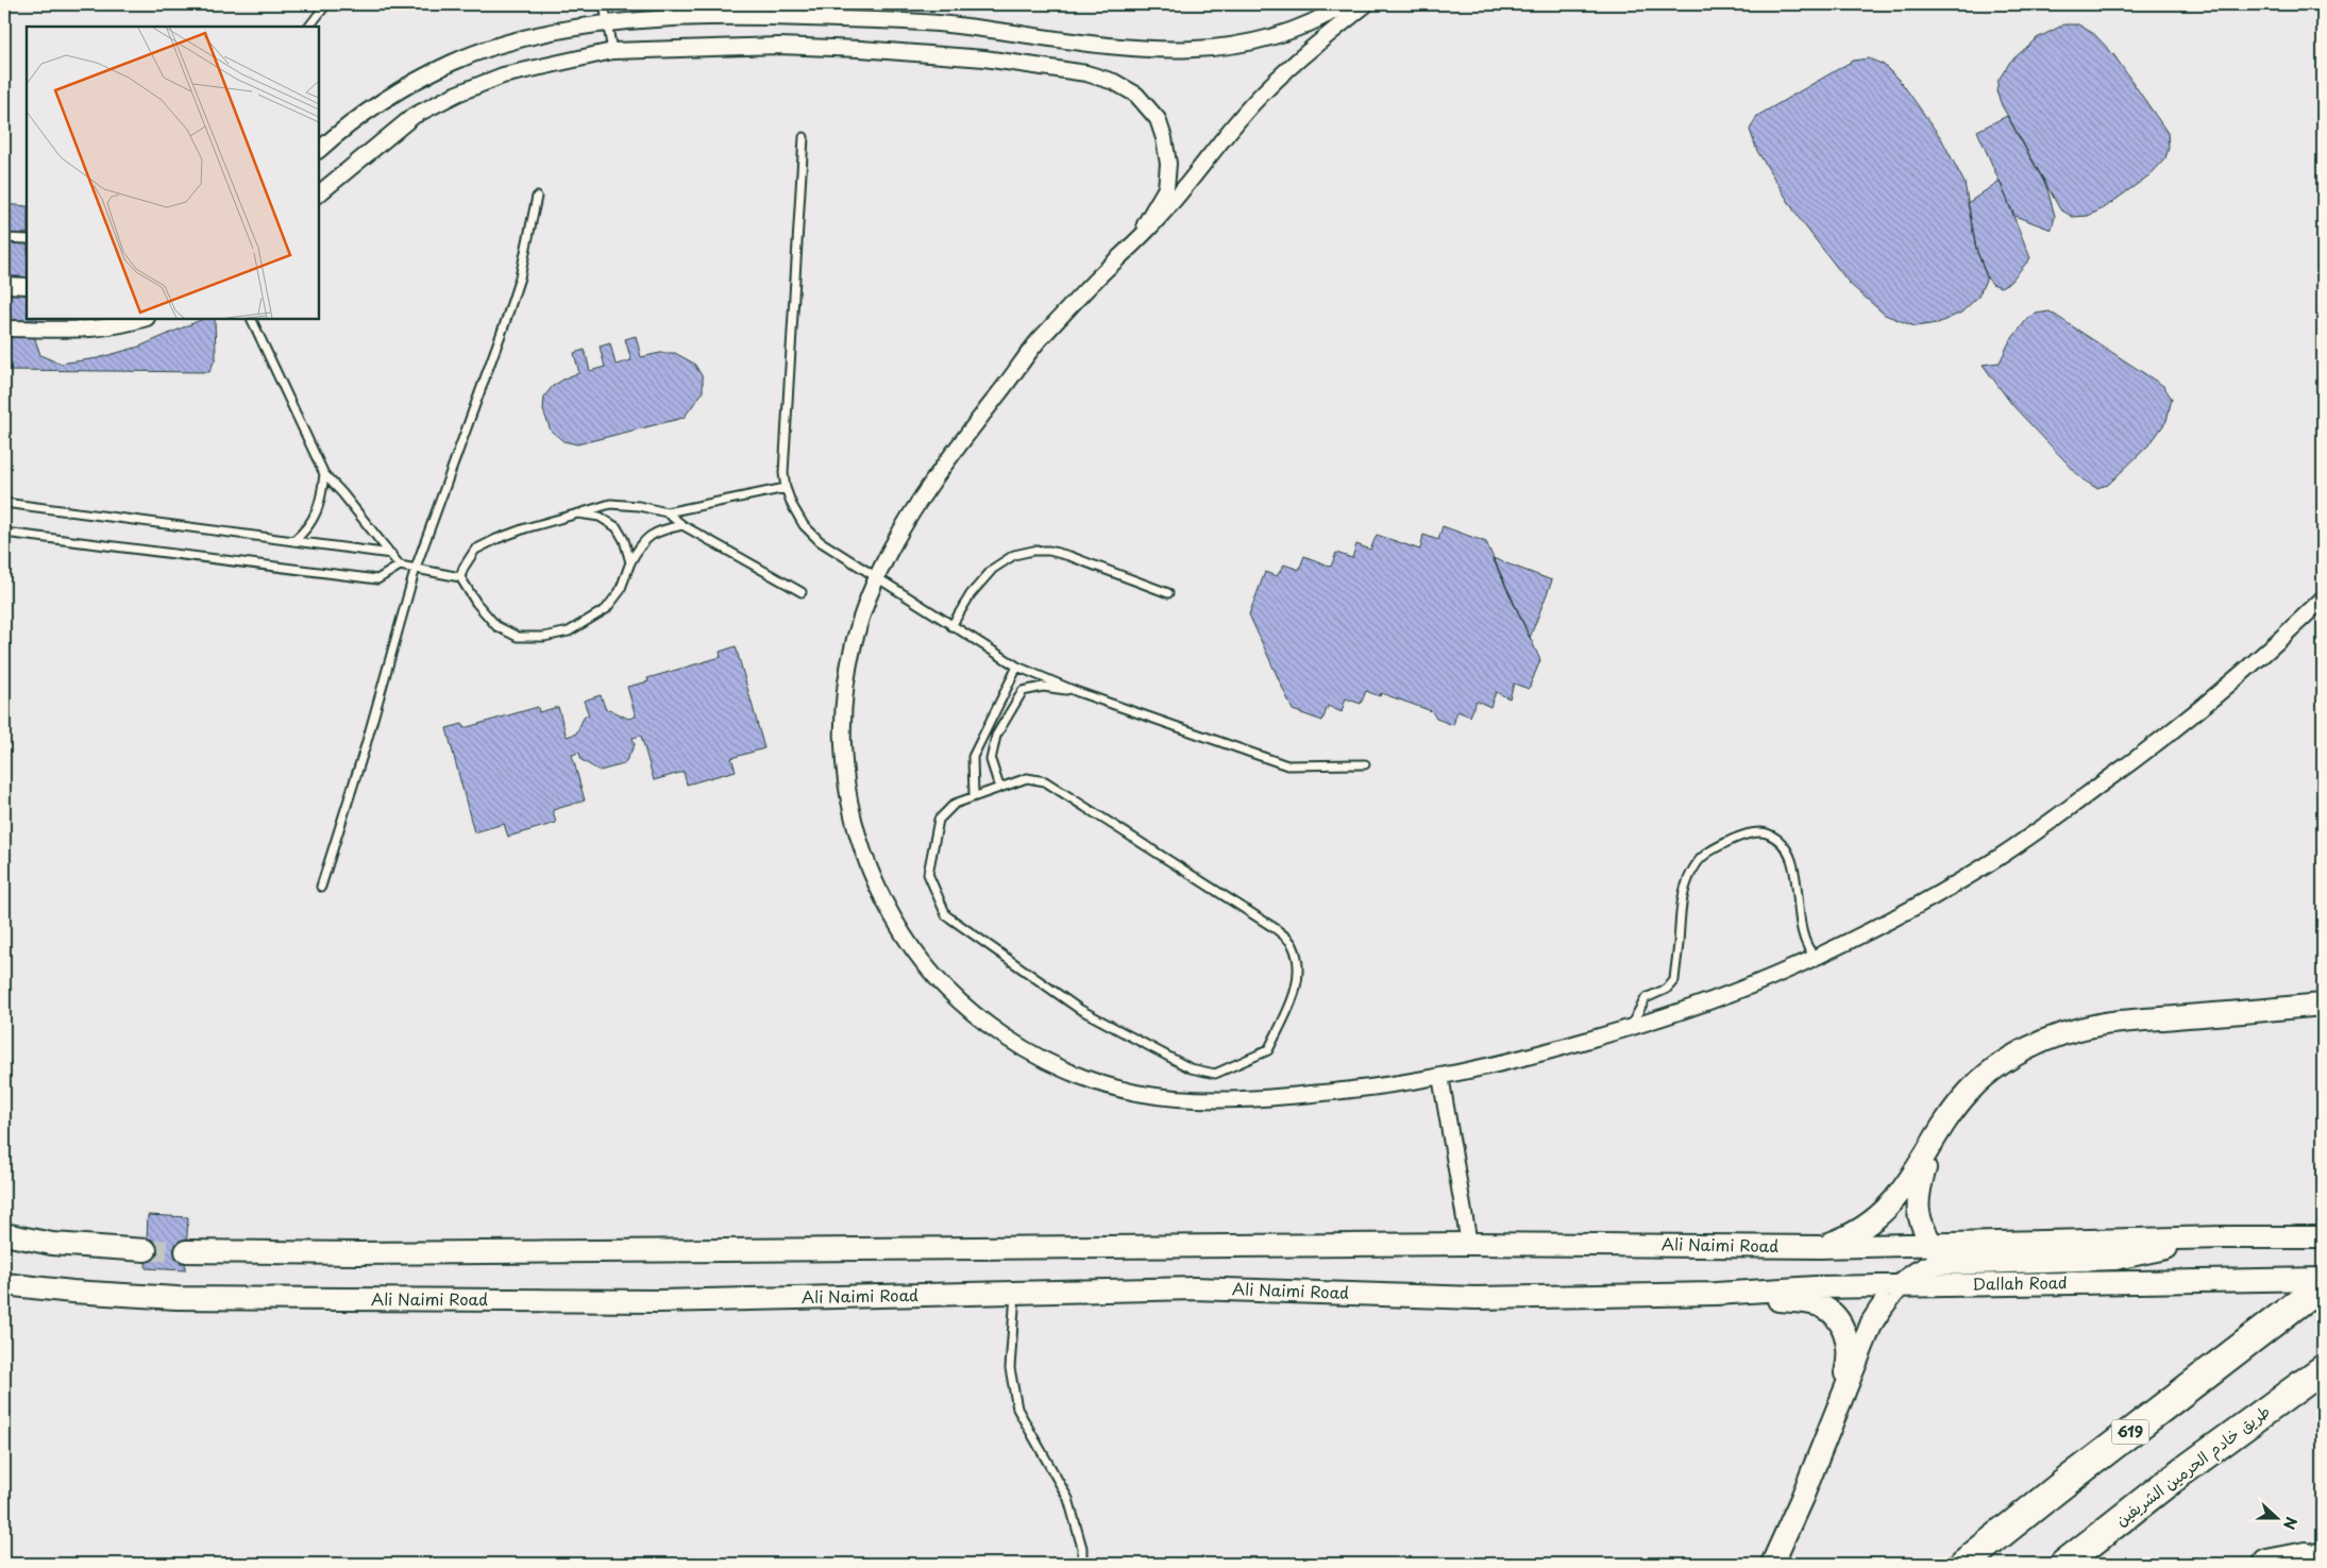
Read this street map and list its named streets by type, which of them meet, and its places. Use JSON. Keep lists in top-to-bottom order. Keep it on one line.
{"streets":{"highway":["619","طريق خادم الحرمين الشريفين"],"main road":["Ali Naimi Road","Dallah Road"]},"crossings":[["Ali Naimi Road","Dallah Road"]],"north":"right"}
